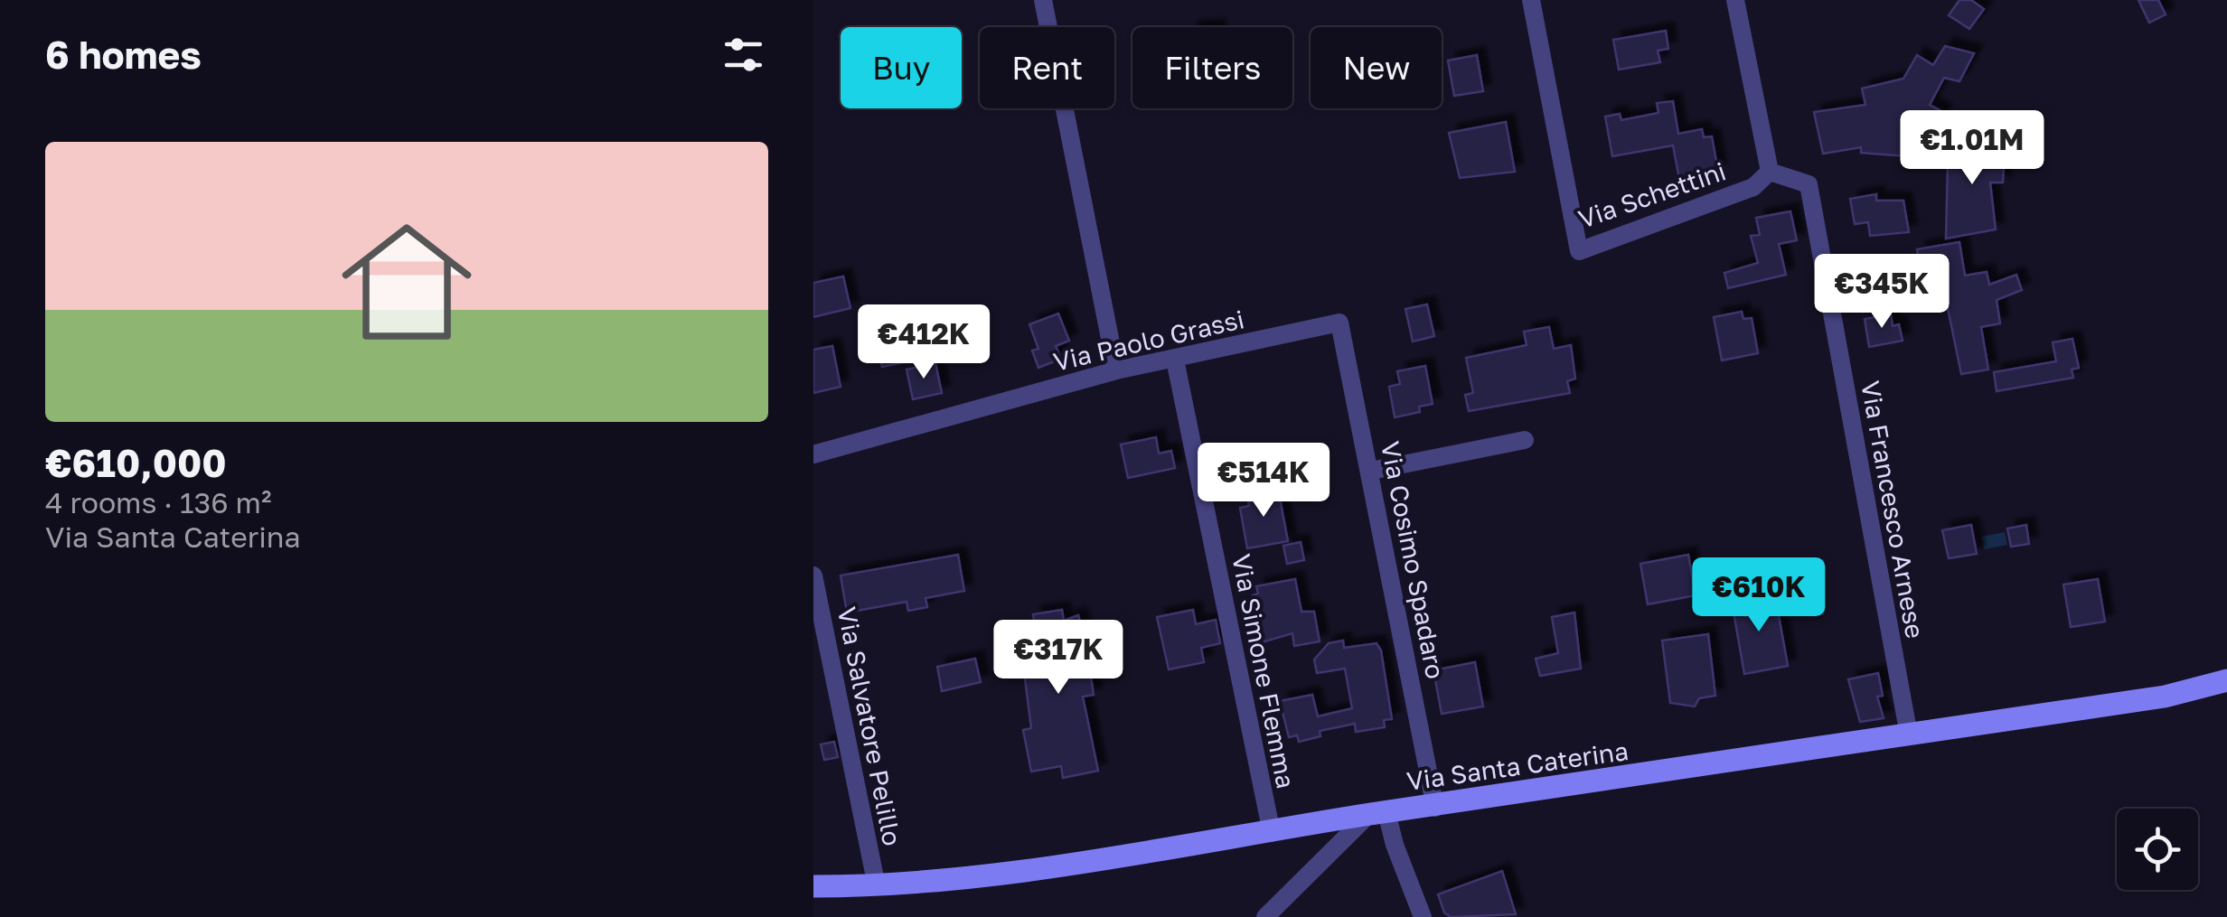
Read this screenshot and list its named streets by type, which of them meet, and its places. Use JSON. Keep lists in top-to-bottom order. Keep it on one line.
{"streets":{"street":["Via Schettini","Via Paolo Grassi","Via Francesco Arnese","Via Cosimo Spadaro","Via Simone Flemma","Via Salvatore Pelillo","Via Santa Caterina"]},"crossings":[["Via Schettini","Via Francesco Arnese"],["Via Paolo Grassi","Via Cosimo Spadaro"],["Via Paolo Grassi","Via Simone Flemma"],["Via Francesco Arnese","Via Santa Caterina"],["Via Cosimo Spadaro","Via Santa Caterina"],["Via Simone Flemma","Via Santa Caterina"],["Via Salvatore Pelillo","Via Santa Caterina"]],"page":{"heading":"6 homes","chip":["Buy","Rent","Filters","New"],"list":[{"name":"€610,000","note":"4 rooms · 136 m² · Via Santa Caterina"}],"price":["€1.01M","€345K","€412K","€514K","€610K","€317K"]}}
